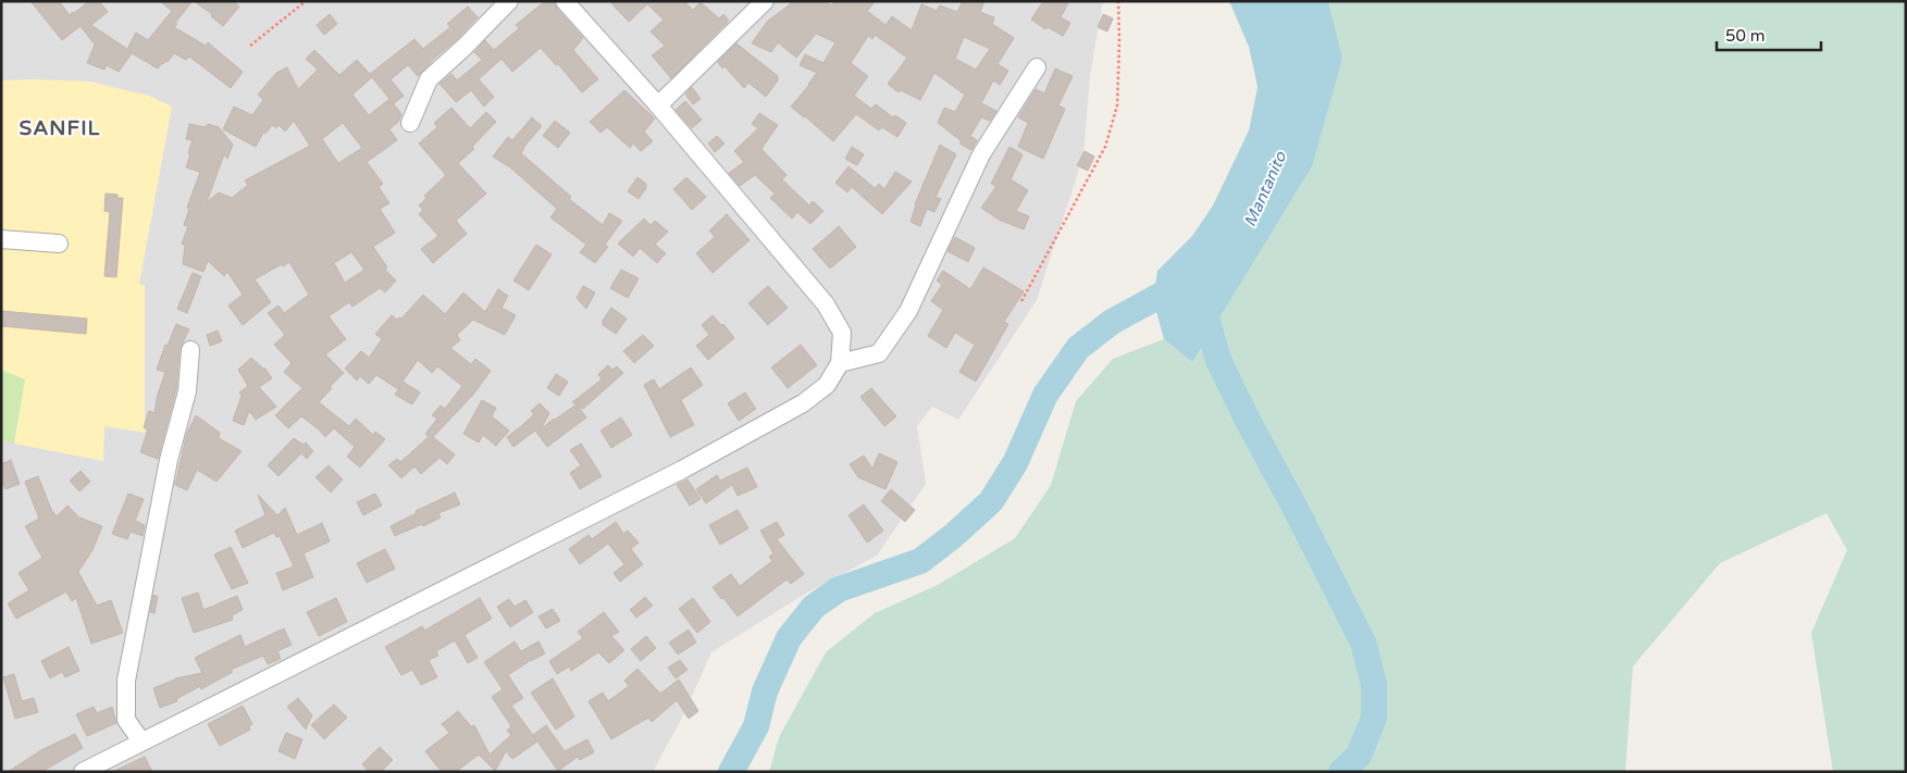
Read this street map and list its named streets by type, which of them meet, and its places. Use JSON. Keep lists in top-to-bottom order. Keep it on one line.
{"districts":["SANFIL"],"water":["Mantanito"],"scale_bar":"50 m"}
